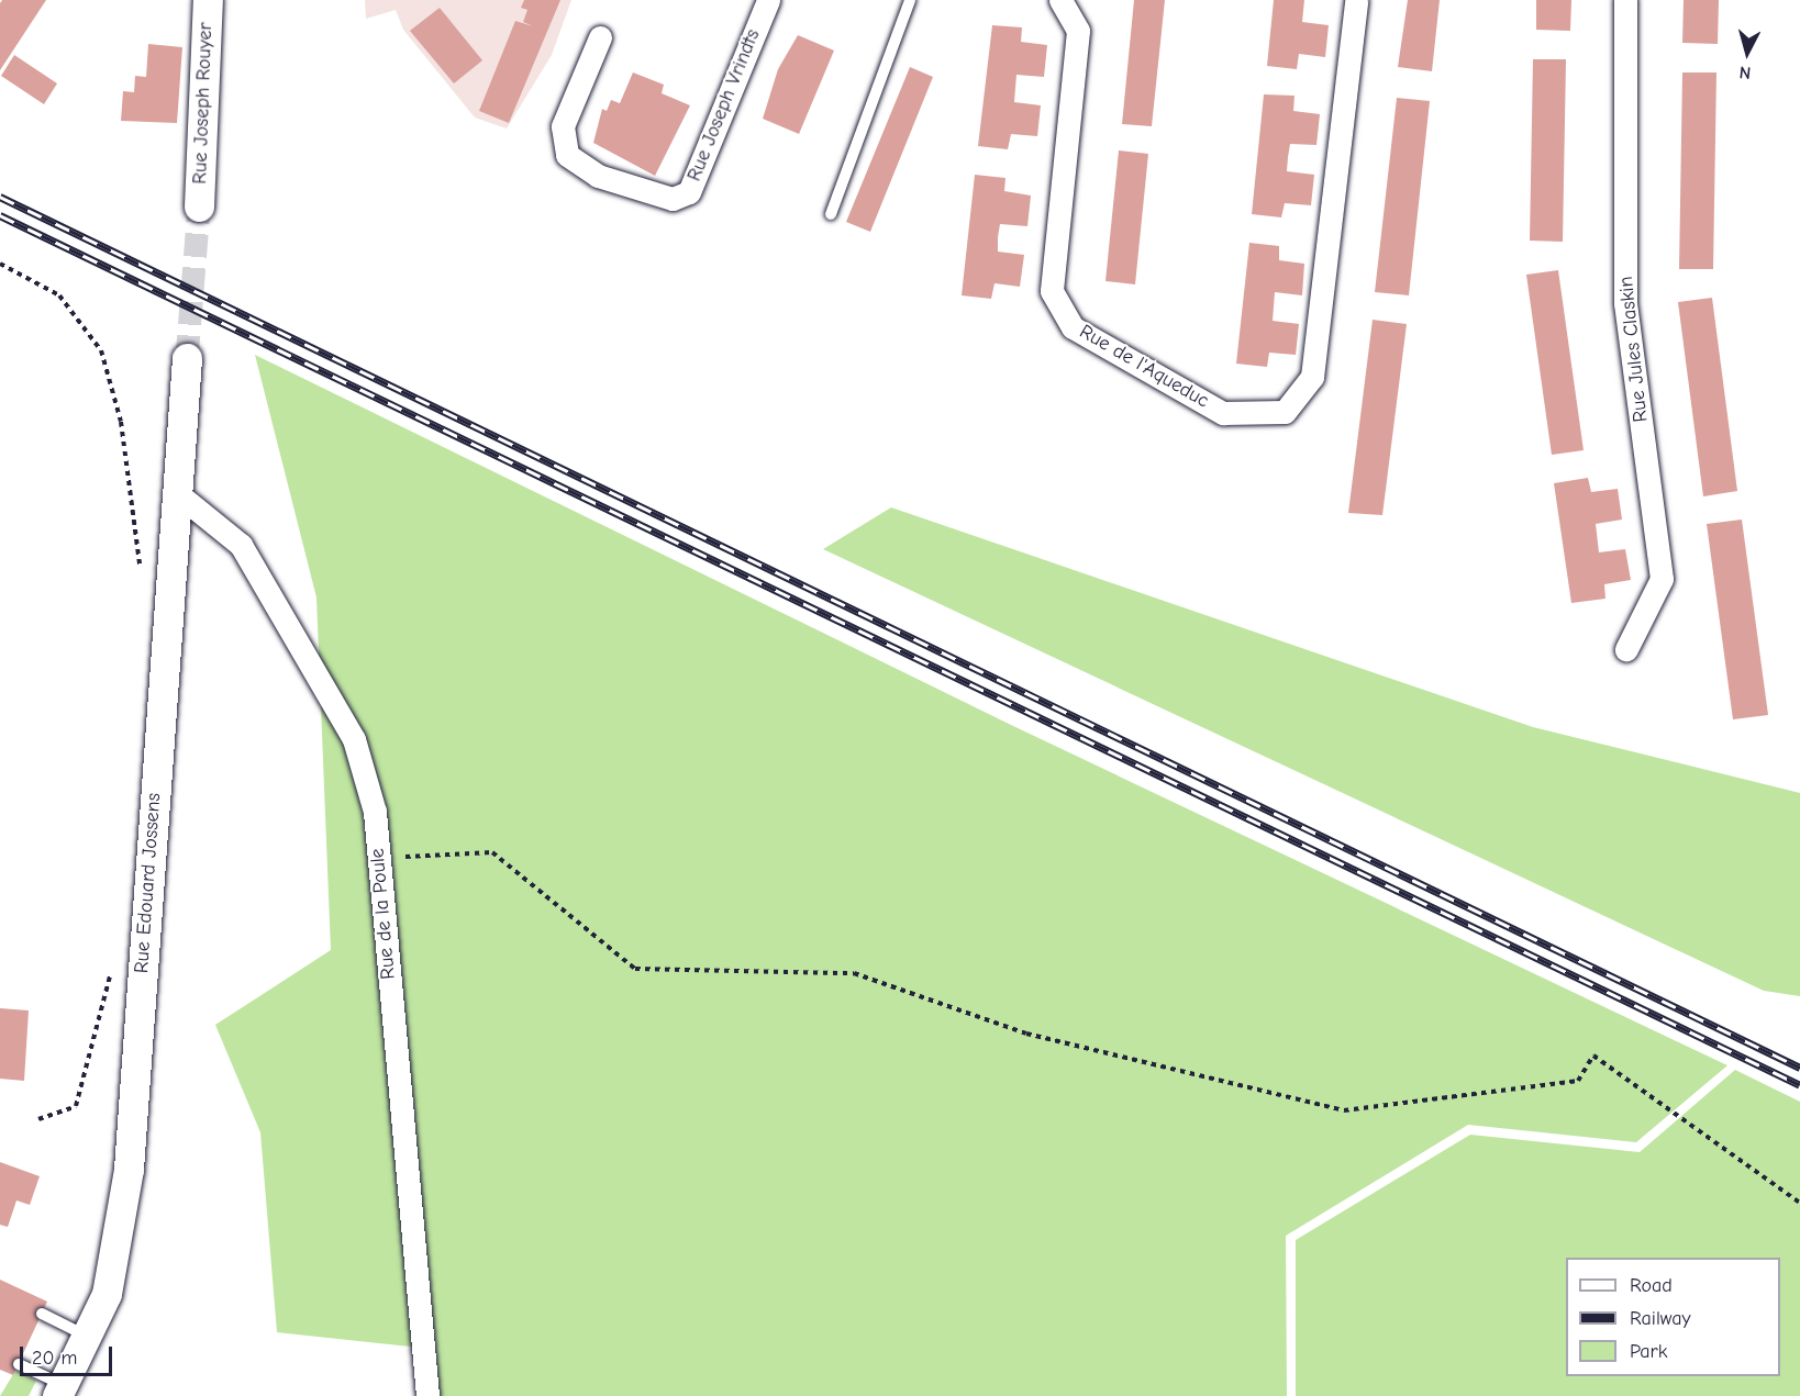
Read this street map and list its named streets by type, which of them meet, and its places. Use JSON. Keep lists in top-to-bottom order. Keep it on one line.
{"streets":{"street":["Rue Joseph Rouyer","Rue Joseph Vrindts","Rue Jules Claskin","Rue de l'Aqueduc","Rue Edouard Jossens","Rue de la Poule"]},"crossings":[["Rue Edouard Jossens","Rue de la Poule"]],"legend":["Road","Railway","Park"],"scale_bar":"20 m","north":"bottom"}
